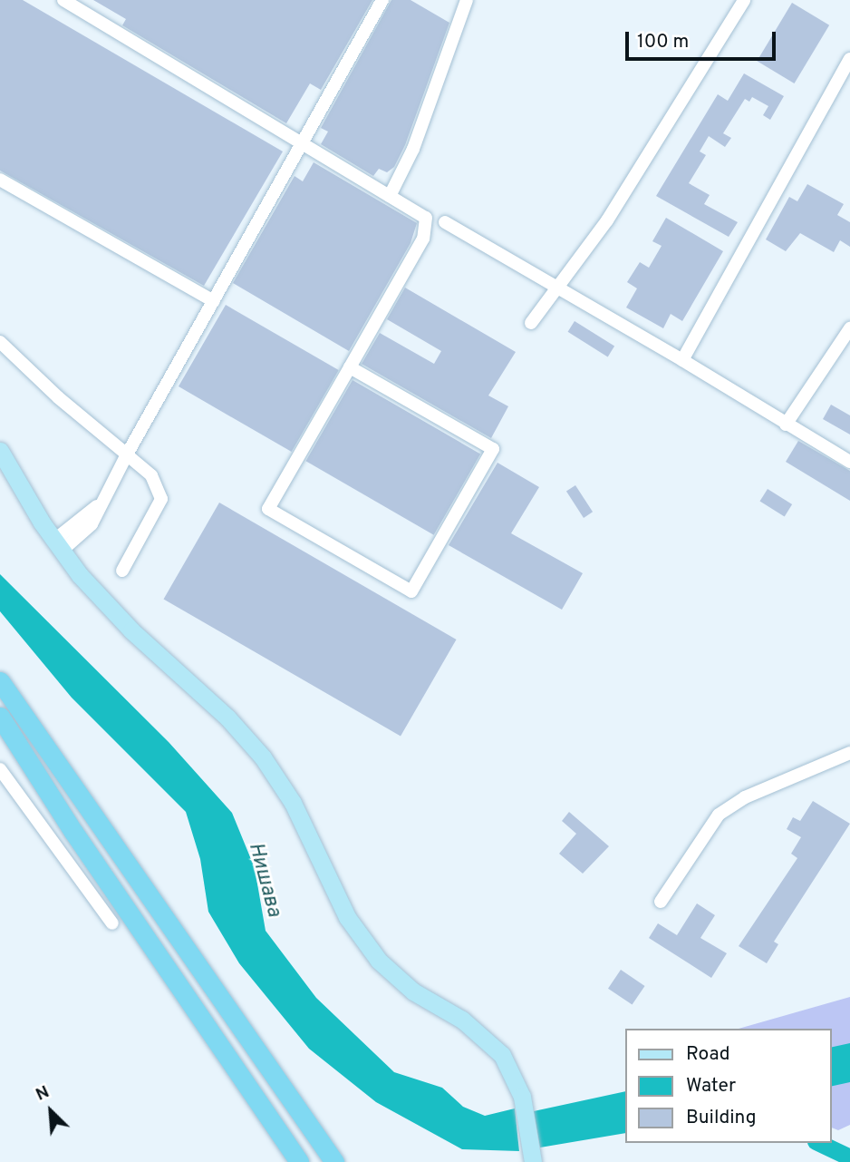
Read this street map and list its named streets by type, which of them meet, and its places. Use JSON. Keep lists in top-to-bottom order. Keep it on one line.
{"water":["Нишава"],"legend":["Road","Water","Building"],"scale_bar":"100 m","north":"top left"}
